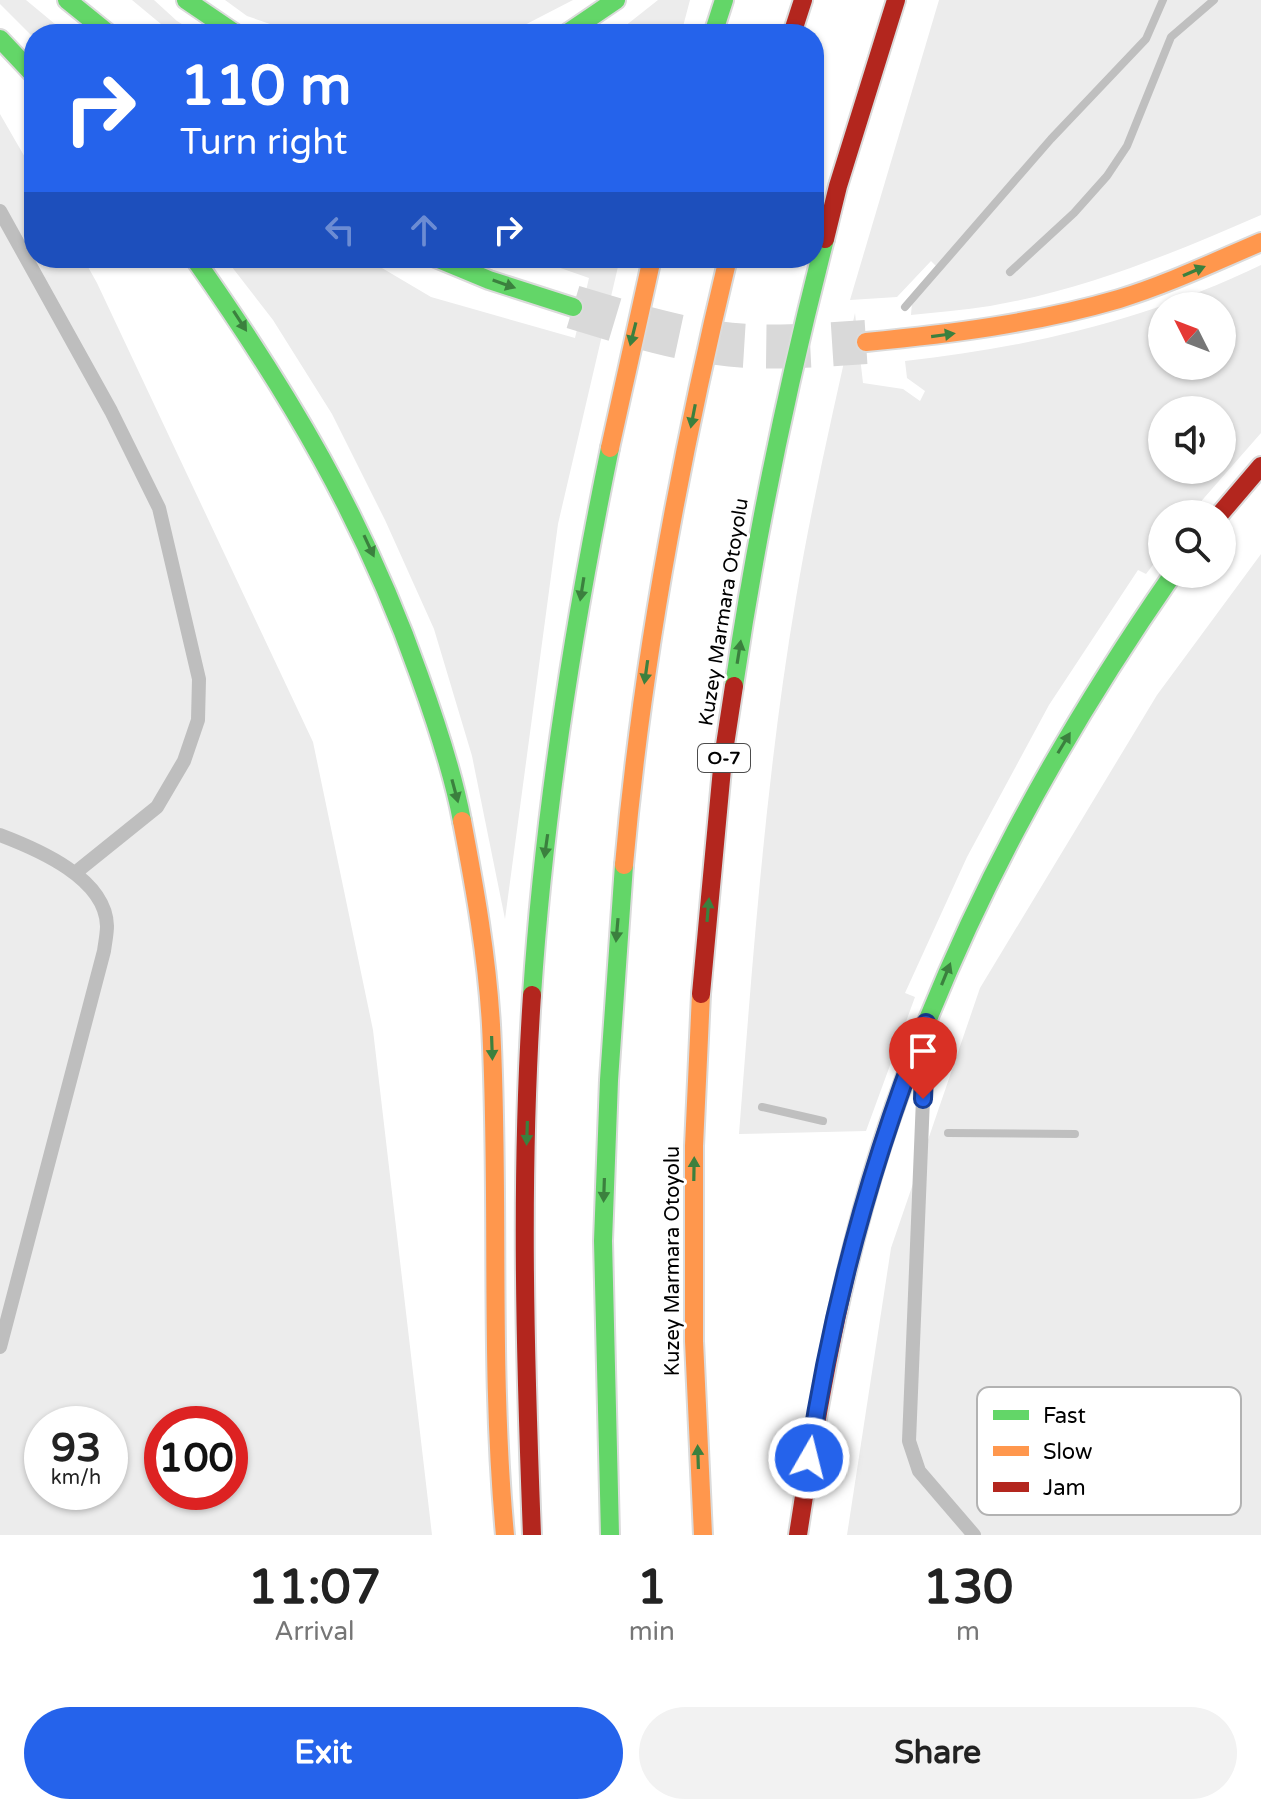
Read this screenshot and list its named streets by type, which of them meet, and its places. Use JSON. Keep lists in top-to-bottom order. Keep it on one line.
{"streets":{"highway":["Kuzey Marmara Otoyolu","O-7"]},"legend":["Fast","Slow","Jam"],"north":"top left","page":{"turn":["110 m","Turn right"],"speed":"93 km/h","limit":"100","eta":["11:07","Arrival","1","min","130","m"],"buttons":["Exit","Share"]}}
